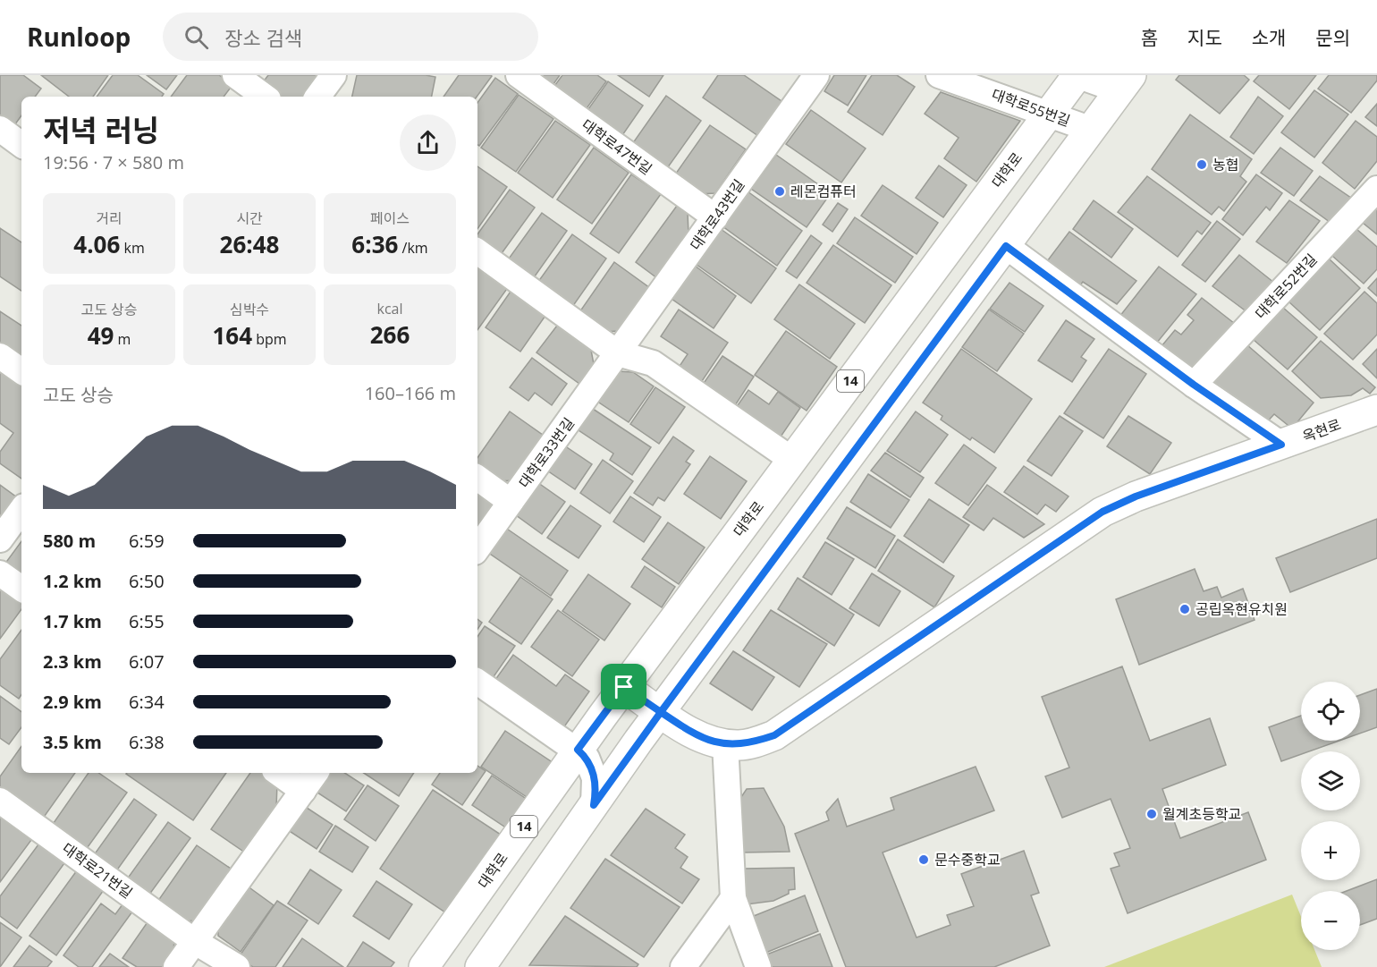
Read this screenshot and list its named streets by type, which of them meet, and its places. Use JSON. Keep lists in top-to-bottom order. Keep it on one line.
{"streets":{"main road":["대학로","14","옥현로"],"street":["대학로55번길","대학로47번길","대학로43번길","대학로52번길","대학로33번길","대학로21번길"]},"crossings":[["대학로55번길","대학로"],["대학로47번길","대학로43번길"],["대학로","옥현로"],["대학로43번길","대학로33번길"]],"places":["농협","레몬컴퓨터","공립옥현유치원","월계초등학교","문수중학교"],"page":{"header":"Runloop","search":"장소 검색","nav":["홈","지도","소개","문의"],"heading":["저녁 러닝","19:56 · 7 × 580 m"],"stats":[["거리","4.06 km"],["시간","26:48"],["페이스","6:36 /km"],["고도 상승","49 m"],["심박수","164 bpm"],["kcal","266"]],"chart":["고도 상승","160–166 m"],"list":[{"name":"580 m","note":"6:59"},{"name":"1.2 km","note":"6:50"},{"name":"1.7 km","note":"6:55"},{"name":"2.3 km","note":"6:07"},{"name":"2.9 km","note":"6:34"},{"name":"3.5 km","note":"6:38"}],"map_buttons":["+","−"]}}
